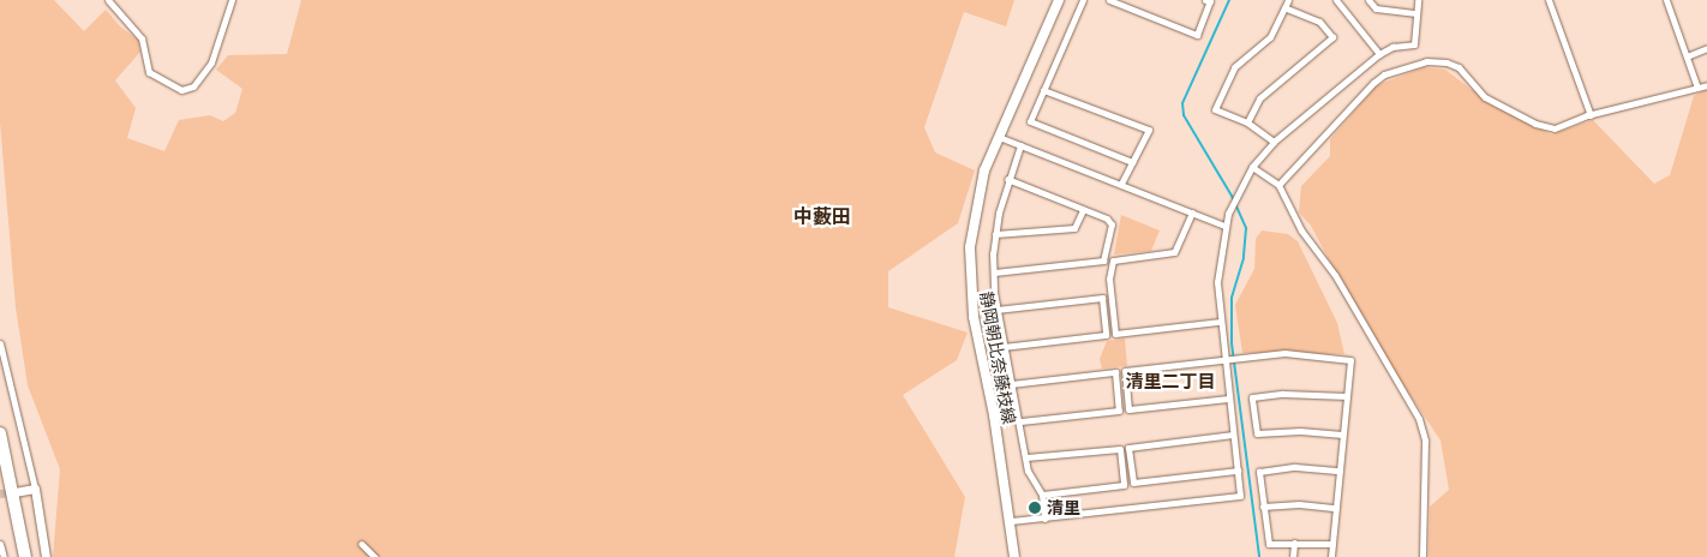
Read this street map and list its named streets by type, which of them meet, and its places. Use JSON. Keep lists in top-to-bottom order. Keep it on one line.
{"streets":{"main road":["静岡朝比奈藤枝線"]},"districts":["中藪田","清里二丁目"],"places":["清里"]}
